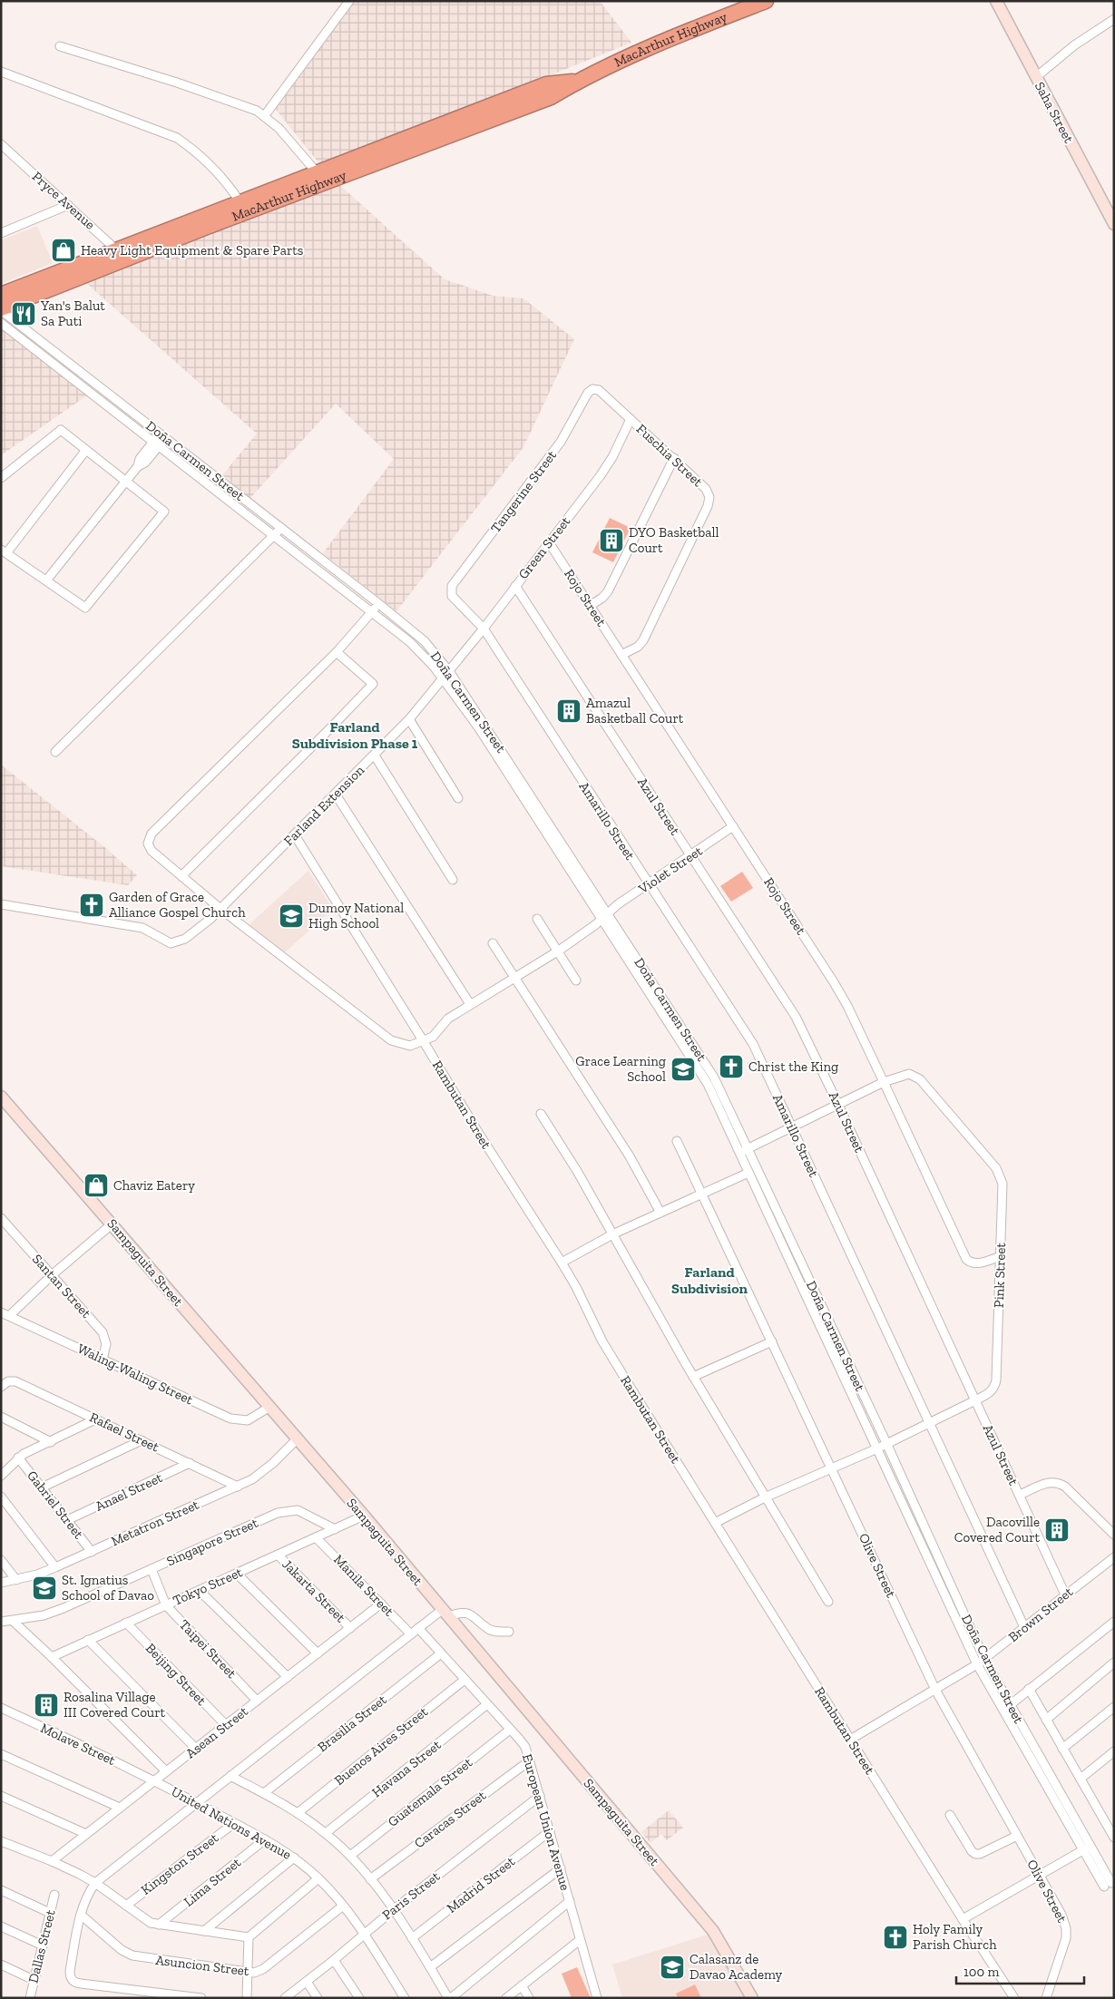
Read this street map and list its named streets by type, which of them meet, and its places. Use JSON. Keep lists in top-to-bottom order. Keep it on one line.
{"streets":{"highway":["MacArthur Highway"],"street":["Saha Street","Pryce Avenue","Fuschia Street","Doña Carmen Street","Tangerine Street","Green Street","Rojo Street","Farland Extension","Azul Street","Amarillo Street","Violet Street","Rambutan Street","Sampaguita Street","Pink Street","Santan Street","Waling-Waling Street","Rafael Street","Anael Street","Gabriel Street","Metatron Street","Singapore Street","Olive Street","Manila Street","Tokyo Street","Jakarta Street","Brown Street","Taipei Street","Beijing Street","Brasilia Street","Asean Street","Molave Street","Buenos Aires Street","Havana Street","Guatemala Street","Caracas Street","European Union Avenue","United Nations Avenue","Kingston Street","Lima Street","Madrid Street","Paris Street","Dallas Street","Asuncion Street"]},"crossings":[["MacArthur Highway","Pryce Avenue"],["MacArthur Highway","Doña Carmen Street"],["Fuschia Street","Tangerine Street"],["Fuschia Street","Green Street"],["Fuschia Street","Rojo Street"],["Doña Carmen Street","Green Street"],["Doña Carmen Street","Farland Extension"],["Doña Carmen Street","Violet Street"],["Doña Carmen Street","Pink Street"],["Doña Carmen Street","Brown Street"],["Tangerine Street","Green Street"],["Tangerine Street","Amarillo Street"],["Green Street","Rojo Street"],["Green Street","Farland Extension"],["Green Street","Azul Street"],["Green Street","Amarillo Street"],["Rojo Street","Violet Street"],["Rojo Street","Pink Street"],["Farland Extension","Rambutan Street"],["Azul Street","Violet Street"],["Azul Street","Pink Street"],["Azul Street","Brown Street"],["Amarillo Street","Violet Street"],["Amarillo Street","Pink Street"],["Amarillo Street","Brown Street"],["Violet Street","Rambutan Street"],["Rambutan Street","Pink Street"],["Rambutan Street","Brown Street"],["Sampaguita Street","Waling-Waling Street"],["Sampaguita Street","Metatron Street"],["Sampaguita Street","Tokyo Street"],["Pink Street","Olive Street"],["Santan Street","Waling-Waling Street"],["Rafael Street","Anael Street"],["Rafael Street","Metatron Street"],["Anael Street","Gabriel Street"],["Gabriel Street","Metatron Street"],["Singapore Street","Tokyo Street"],["Singapore Street","Taipei Street"],["Olive Street","Brown Street"],["Manila Street","Tokyo Street"],["Manila Street","Asean Street"],["Tokyo Street","Jakarta Street"],["Tokyo Street","Taipei Street"],["Tokyo Street","Beijing Street"],["Jakarta Street","Asean Street"],["Taipei Street","Asean Street"],["Beijing Street","Asean Street"],["Brasilia Street","European Union Avenue"],["Asean Street","Molave Street"],["Asean Street","United Nations Avenue"],["Molave Street","United Nations Avenue"],["Buenos Aires Street","European Union Avenue"],["Havana Street","European Union Avenue"],["Guatemala Street","European Union Avenue"],["Caracas Street","European Union Avenue"],["European Union Avenue","Madrid Street"],["European Union Avenue","Paris Street"],["United Nations Avenue","Kingston Street"],["United Nations Avenue","Lima Street"],["United Nations Avenue","Paris Street"],["United Nations Avenue","Asuncion Street"]],"districts":["Farland Subdivision Phase 1","Farland Subdivision"],"places":{"shop":["Heavy Light Equipment & Spare Parts","Chaviz Eatery"],"restaurant":["Yan's Balut Sa Puti"],"building":["DYO Basketball Court","Amazul Basketball Court","Dacoville Covered Court","Rosalina Village III Covered Court"],"church":["Garden of Grace Alliance Gospel Church","Christ the King","Holy Family Parish Church"],"school or university":["Dumoy National High School","Grace Learning School","St. Ignatius School of Davao","Calasanz de Davao Academy"]},"scale_bar":"100 m"}
